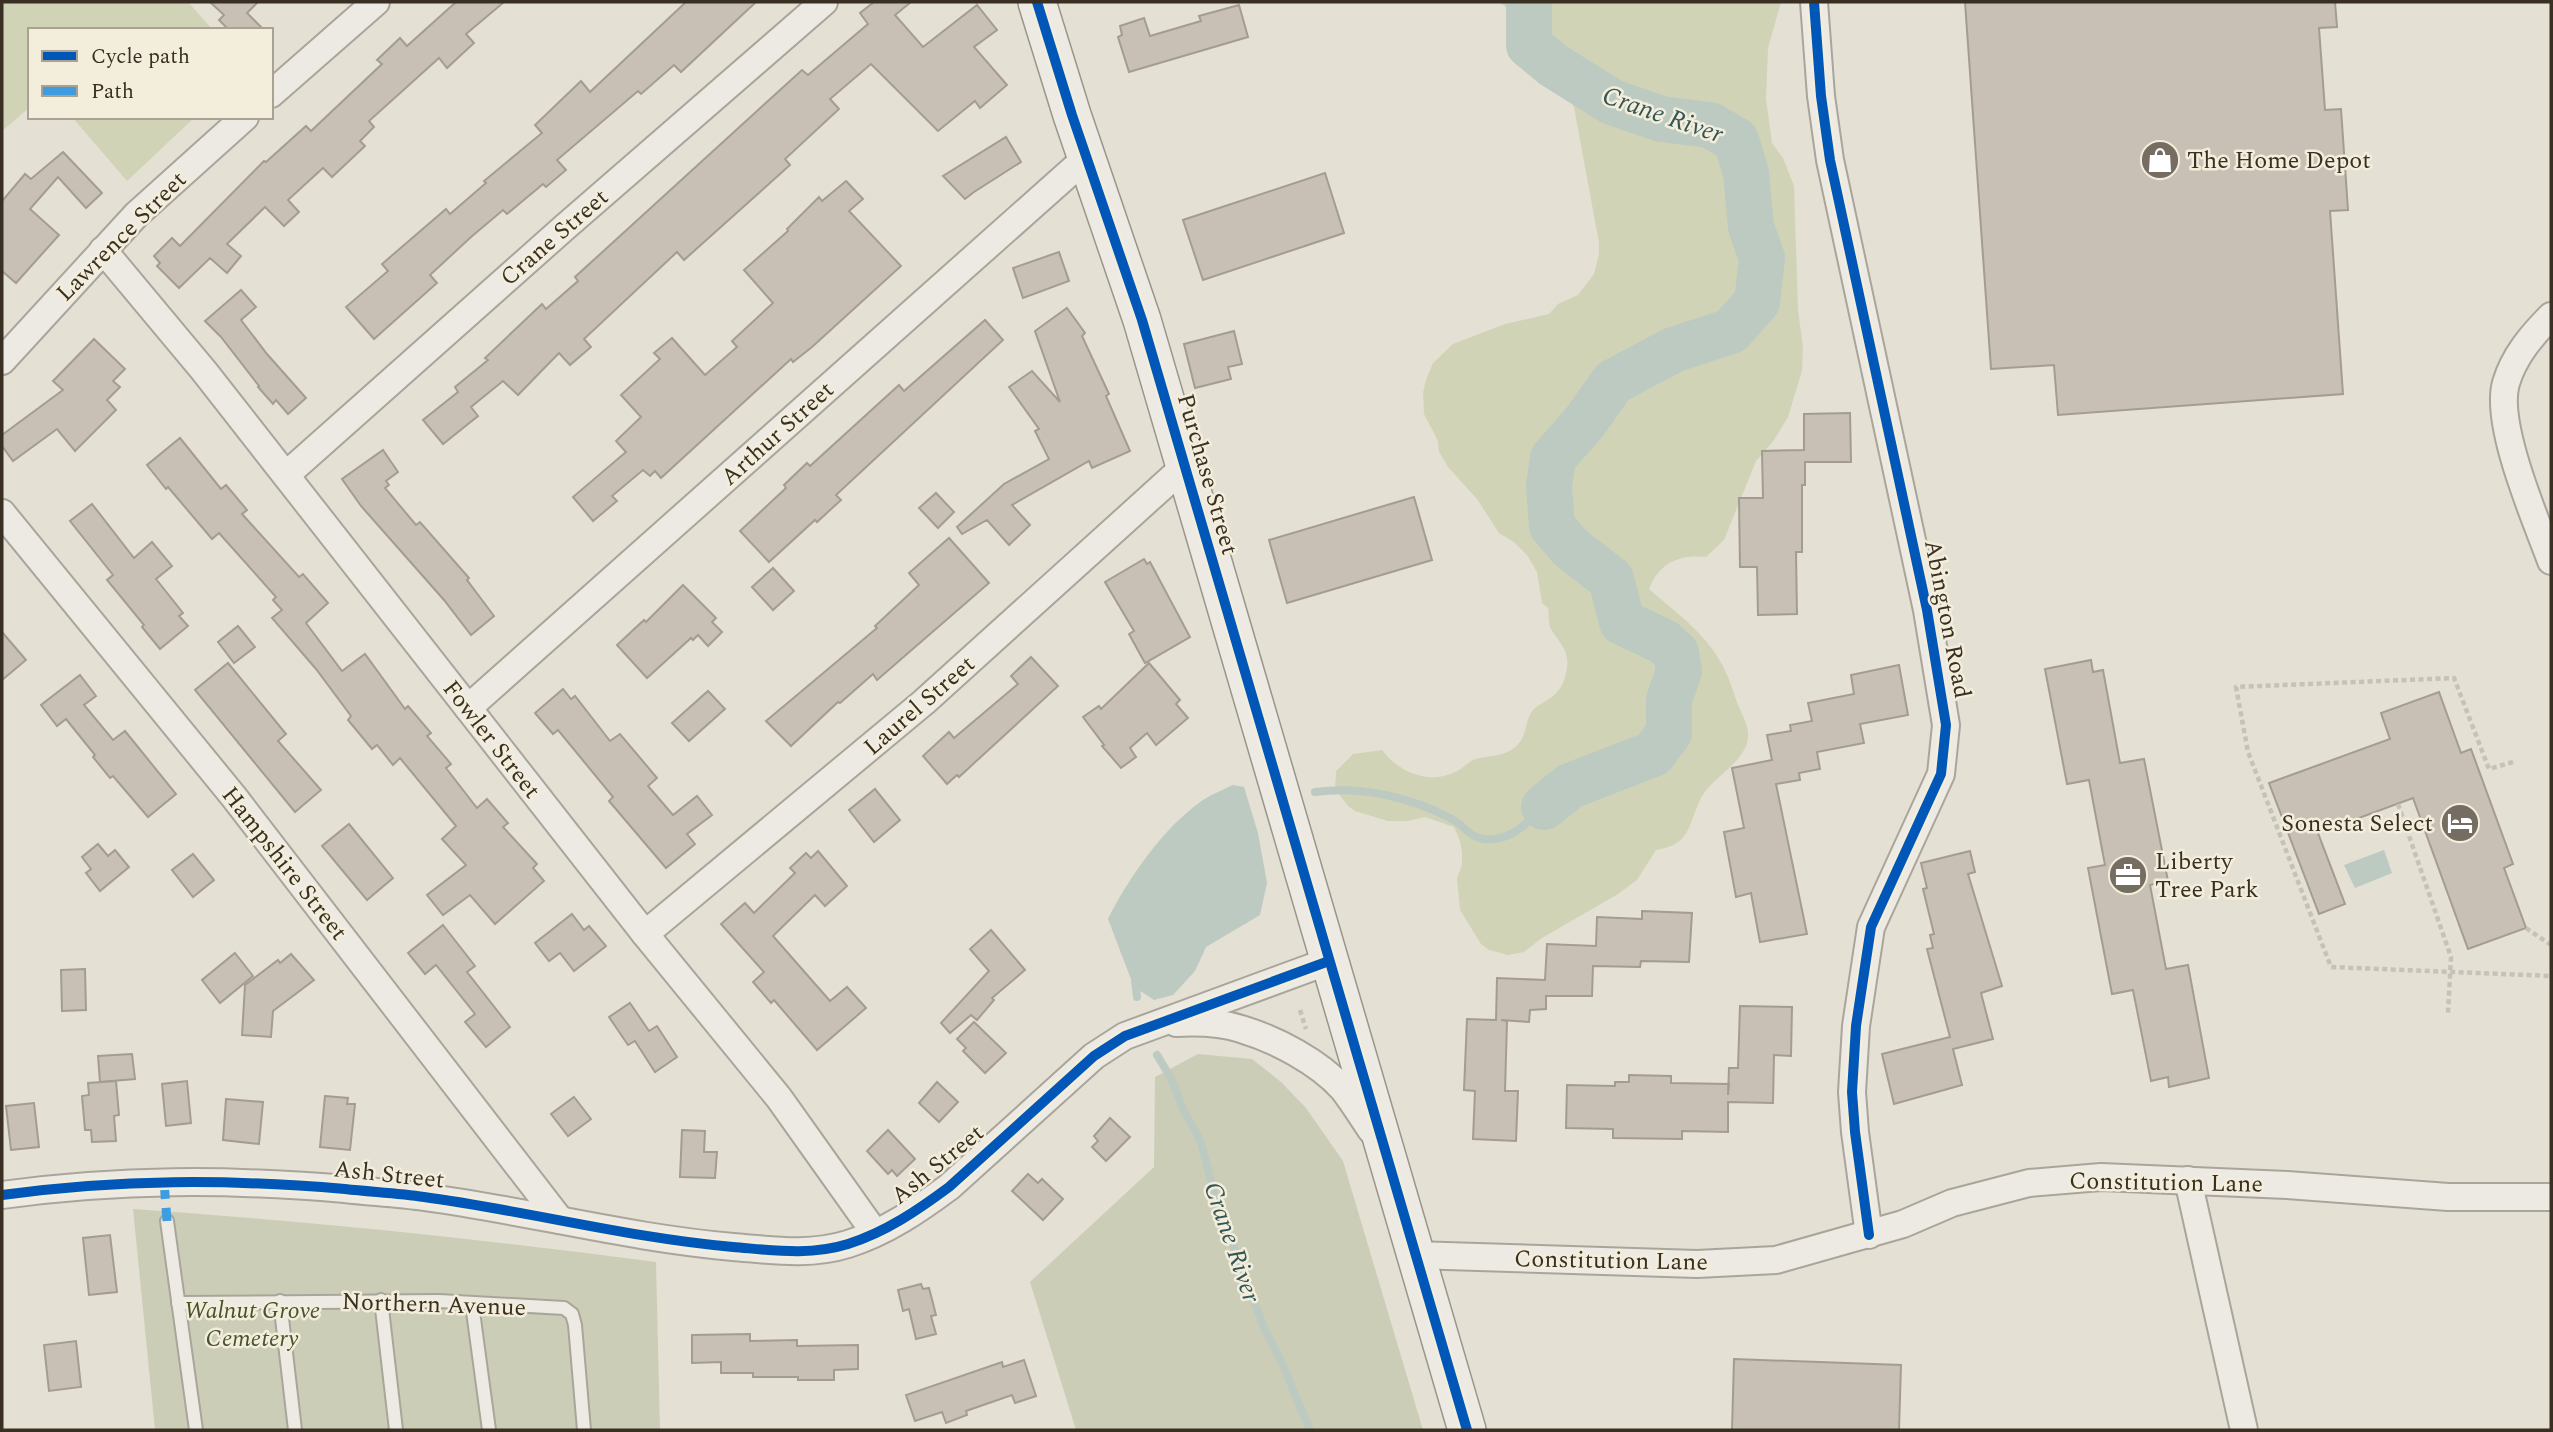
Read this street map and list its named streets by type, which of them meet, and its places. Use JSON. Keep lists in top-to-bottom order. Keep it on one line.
{"streets":{"street":["Lawrence Street","Crane Street","Arthur Street","Purchase Street","Abington Road","Laurel Street","Fowler Street","Hampshire Street","Ash Street","Constitution Lane"],"lane":["Northern Avenue"]},"crossings":[["Lawrence Street","Fowler Street"],["Crane Street","Fowler Street"],["Arthur Street","Purchase Street"],["Arthur Street","Fowler Street"],["Purchase Street","Laurel Street"],["Purchase Street","Ash Street"],["Abington Road","Constitution Lane"],["Laurel Street","Fowler Street"],["Fowler Street","Ash Street"],["Hampshire Street","Ash Street"],["Ash Street","Constitution Lane"]],"water":["Crane River"],"parks":["Walnut Grove Cemetery"],"places":{"shop":["The Home Depot"],"hotel":["Sonesta Select"],"office":["Liberty Tree Park"]},"legend":["Cycle path","Path"]}
